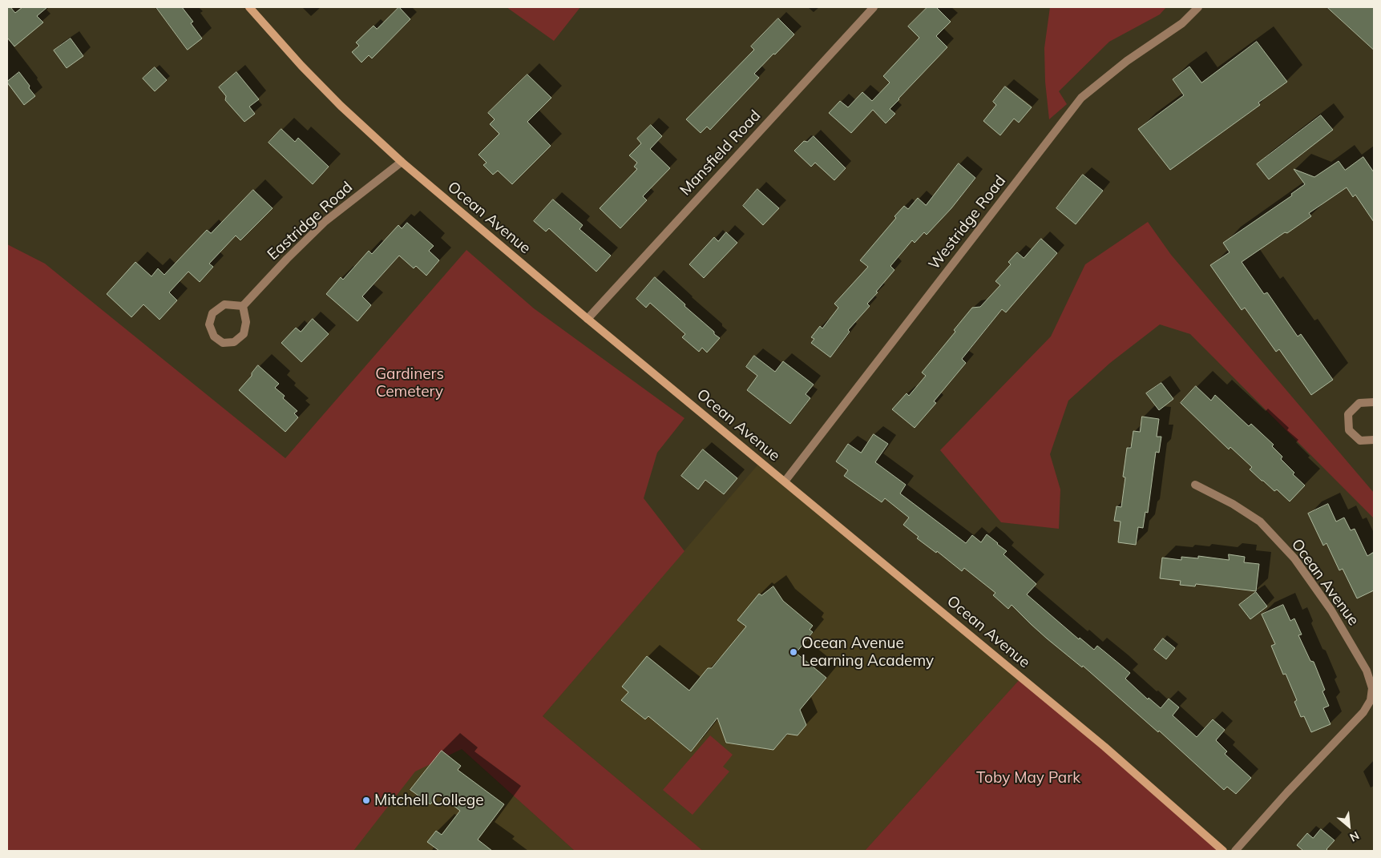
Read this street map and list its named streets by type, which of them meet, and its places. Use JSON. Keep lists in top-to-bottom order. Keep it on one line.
{"streets":{"main road":["Ocean Avenue"],"street":["Mansfield Road","Eastridge Road","Westridge Road"]},"crossings":[["Mansfield Road","Ocean Avenue"],["Ocean Avenue","Eastridge Road"],["Ocean Avenue","Westridge Road"]],"parks":["Gardiners Cemetery","Toby May Park"],"places":["Ocean Avenue Learning Academy","Mitchell College"],"north":"bottom right"}
